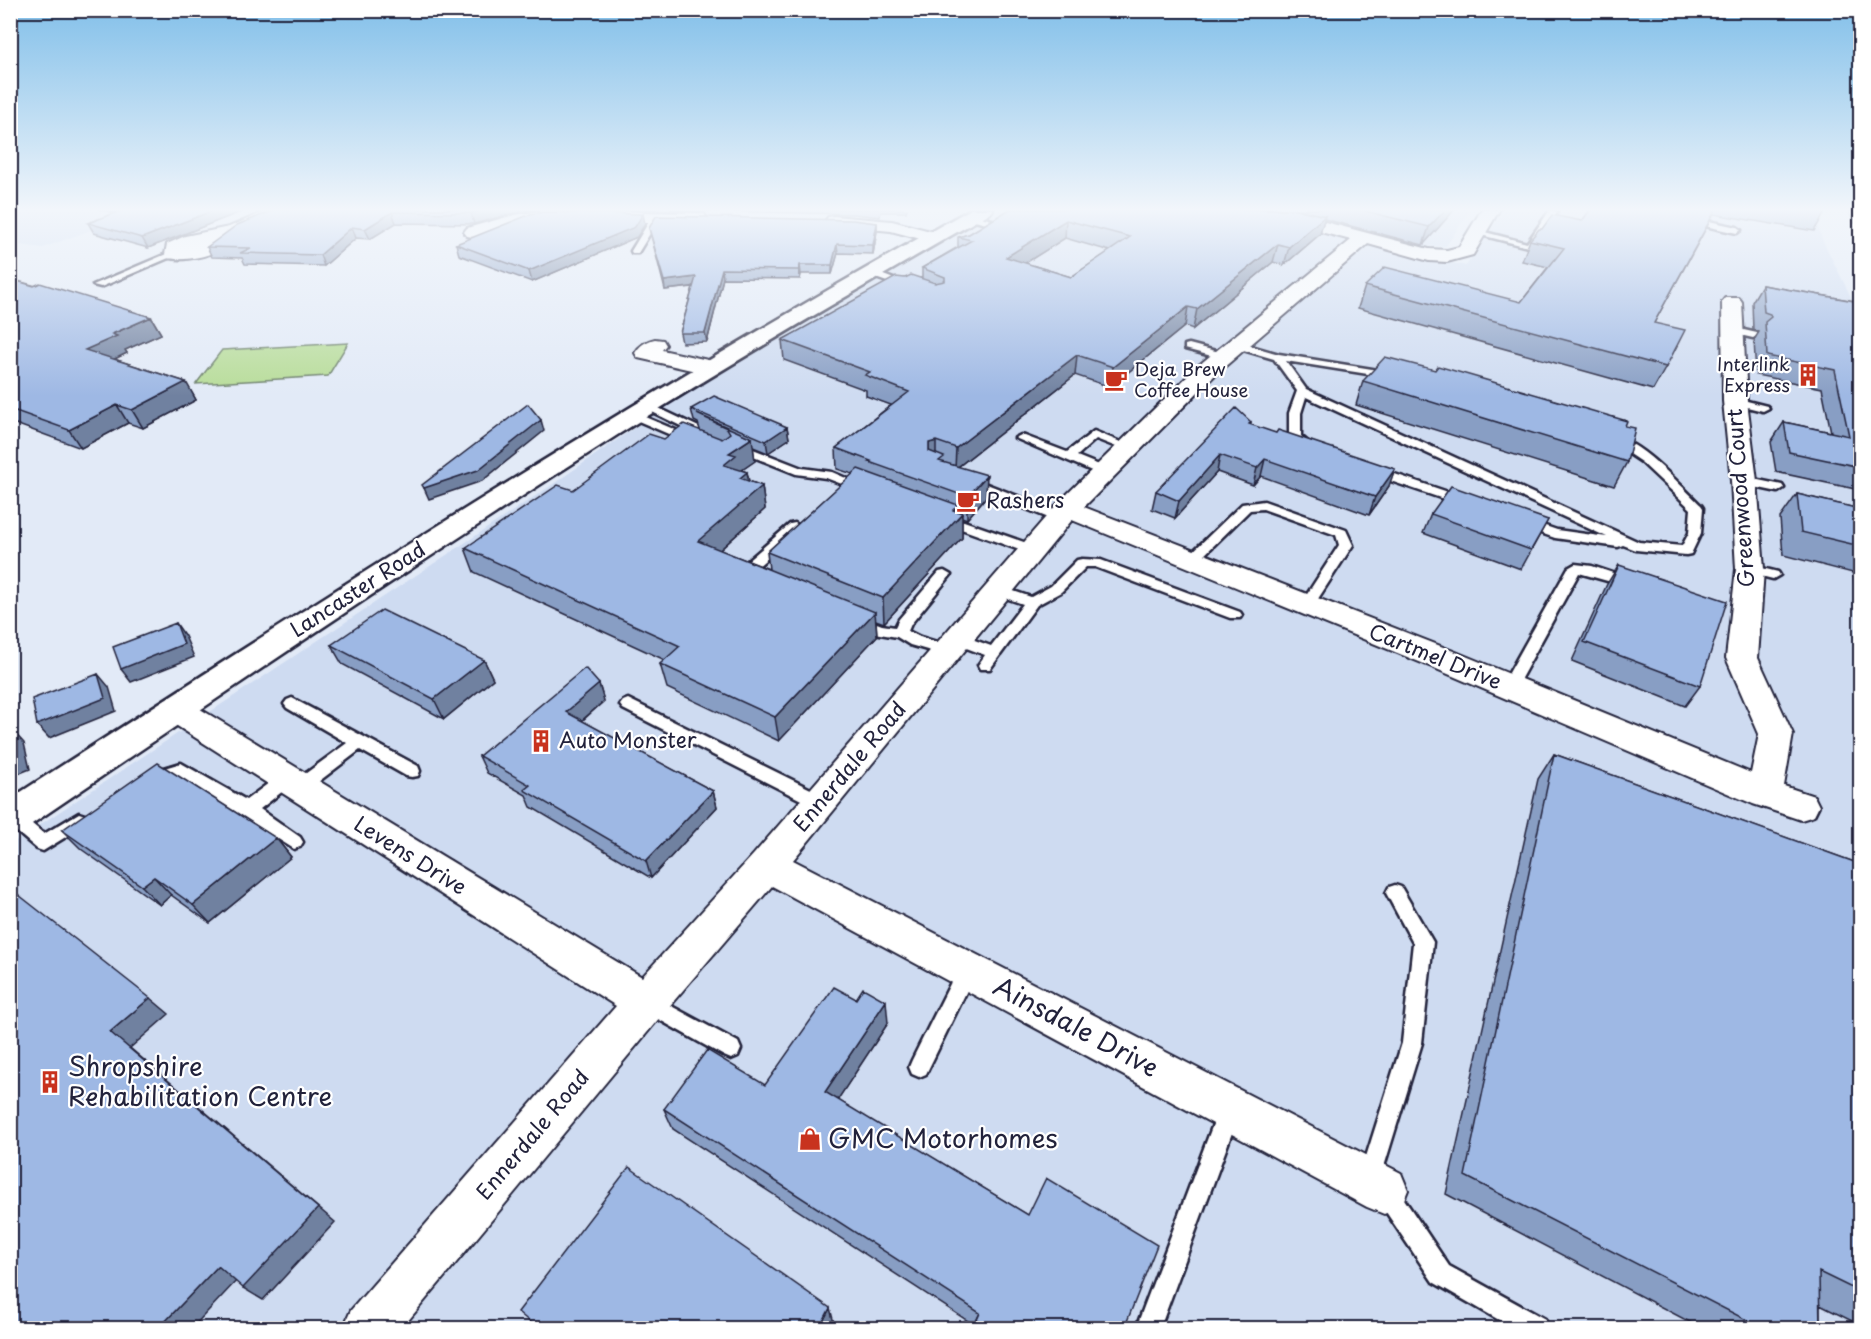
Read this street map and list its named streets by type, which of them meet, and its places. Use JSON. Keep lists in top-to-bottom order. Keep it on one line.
{"streets":{"street":["Greenwood Court","Lancaster Road","Cartmel Drive","Ennerdale Road","Levens Drive","Ainsdale Drive"]},"crossings":[["Greenwood Court","Cartmel Drive"],["Lancaster Road","Levens Drive"],["Cartmel Drive","Ennerdale Road"],["Ennerdale Road","Levens Drive"],["Ennerdale Road","Ainsdale Drive"]],"places":{"building":["Interlink Express","Auto Monster","Shropshire Rehabilitation Centre"],"cafe":["Deja Brew Coffee House","Rashers"],"shop":["GMC Motorhomes"]}}
